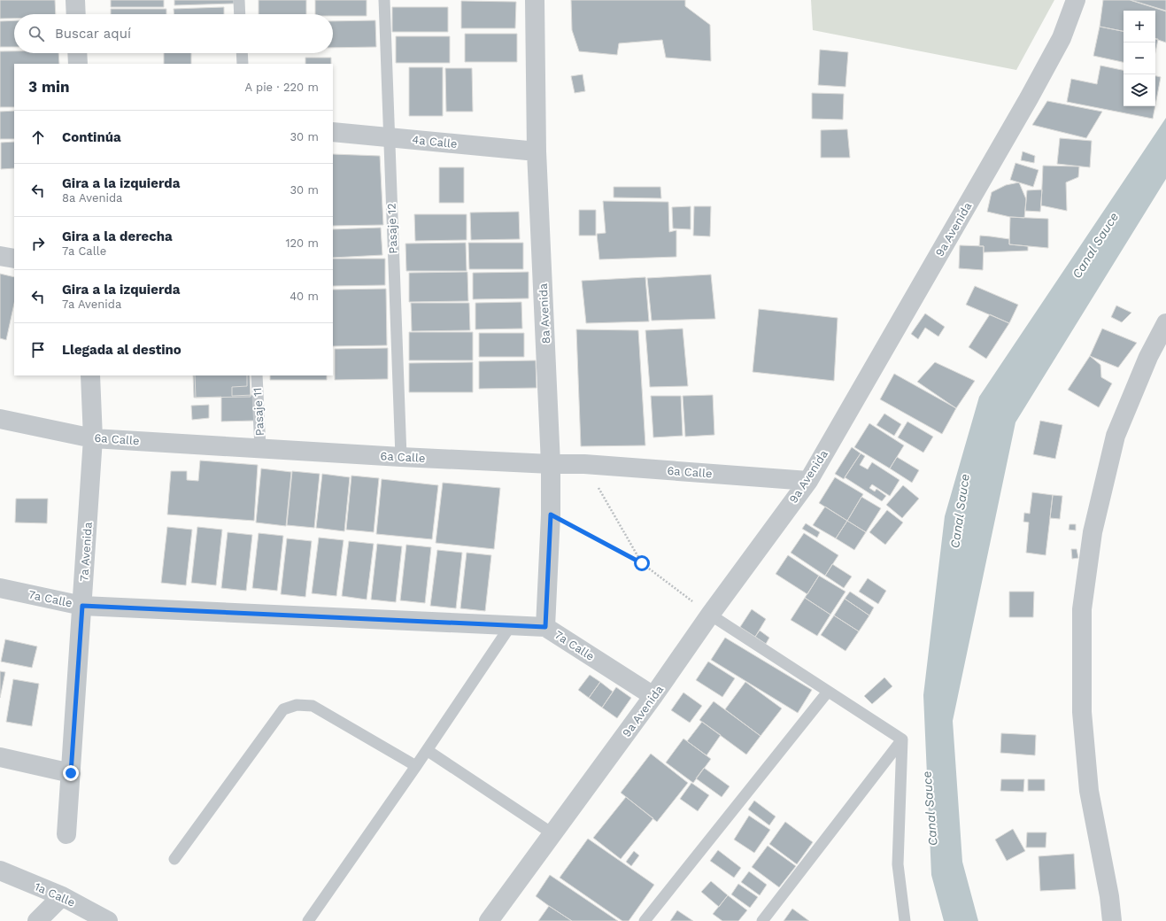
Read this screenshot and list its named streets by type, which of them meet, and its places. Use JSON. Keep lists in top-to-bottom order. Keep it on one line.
{"streets":{"street":["4a Calle","9a Avenida","8a Avenida","6a Calle","7a Avenida","7a Calle","1a Calle"],"lane":["Pasaje 12","Pasaje 11"]},"crossings":[["4a Calle","Pasaje 12"],["4a Calle","8a Avenida"],["Pasaje 12","6a Calle"],["9a Avenida","6a Calle"],["9a Avenida","7a Calle"],["8a Avenida","6a Calle"],["8a Avenida","7a Calle"],["Pasaje 11","6a Calle"],["6a Calle","7a Avenida"],["7a Avenida","7a Calle"]],"water":["Canal Sauce"],"page":{"map_buttons":["+","−"],"search":"Buscar aquí","heading":["3 min","A pie · 220 m"],"list":[["Continúa","30 m"],["Gira a la izquierda","8a Avenida","30 m"],["Gira a la derecha","7a Calle","120 m"],["Gira a la izquierda","7a Avenida","40 m"],"Llegada al destino"]}}
